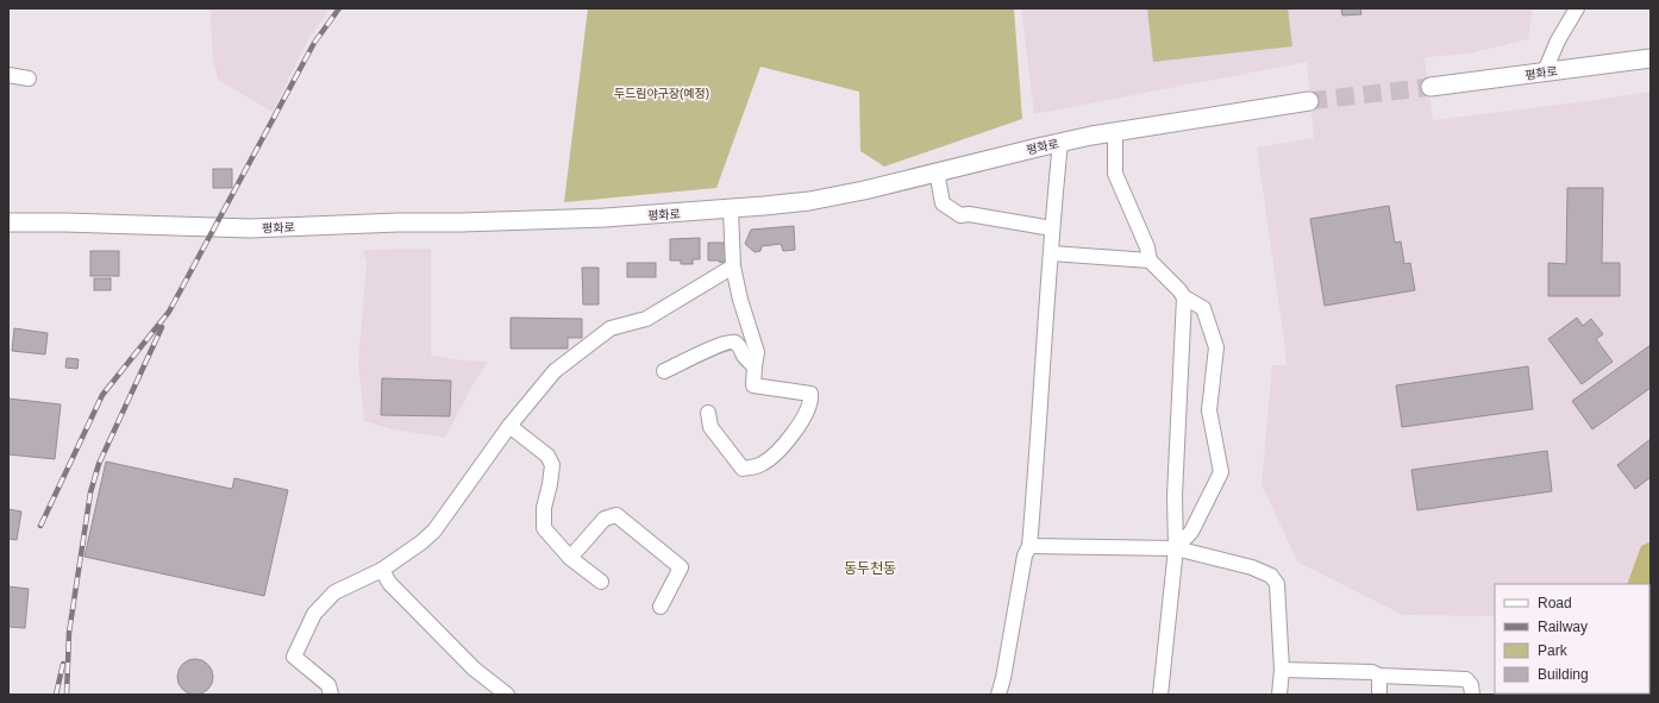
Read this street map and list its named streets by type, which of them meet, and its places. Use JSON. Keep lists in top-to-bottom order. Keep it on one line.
{"streets":{"main road":["평화로"]},"districts":["동두천동"],"parks":["두드림야구장(예정)"],"legend":["Road","Railway","Park","Building"]}
